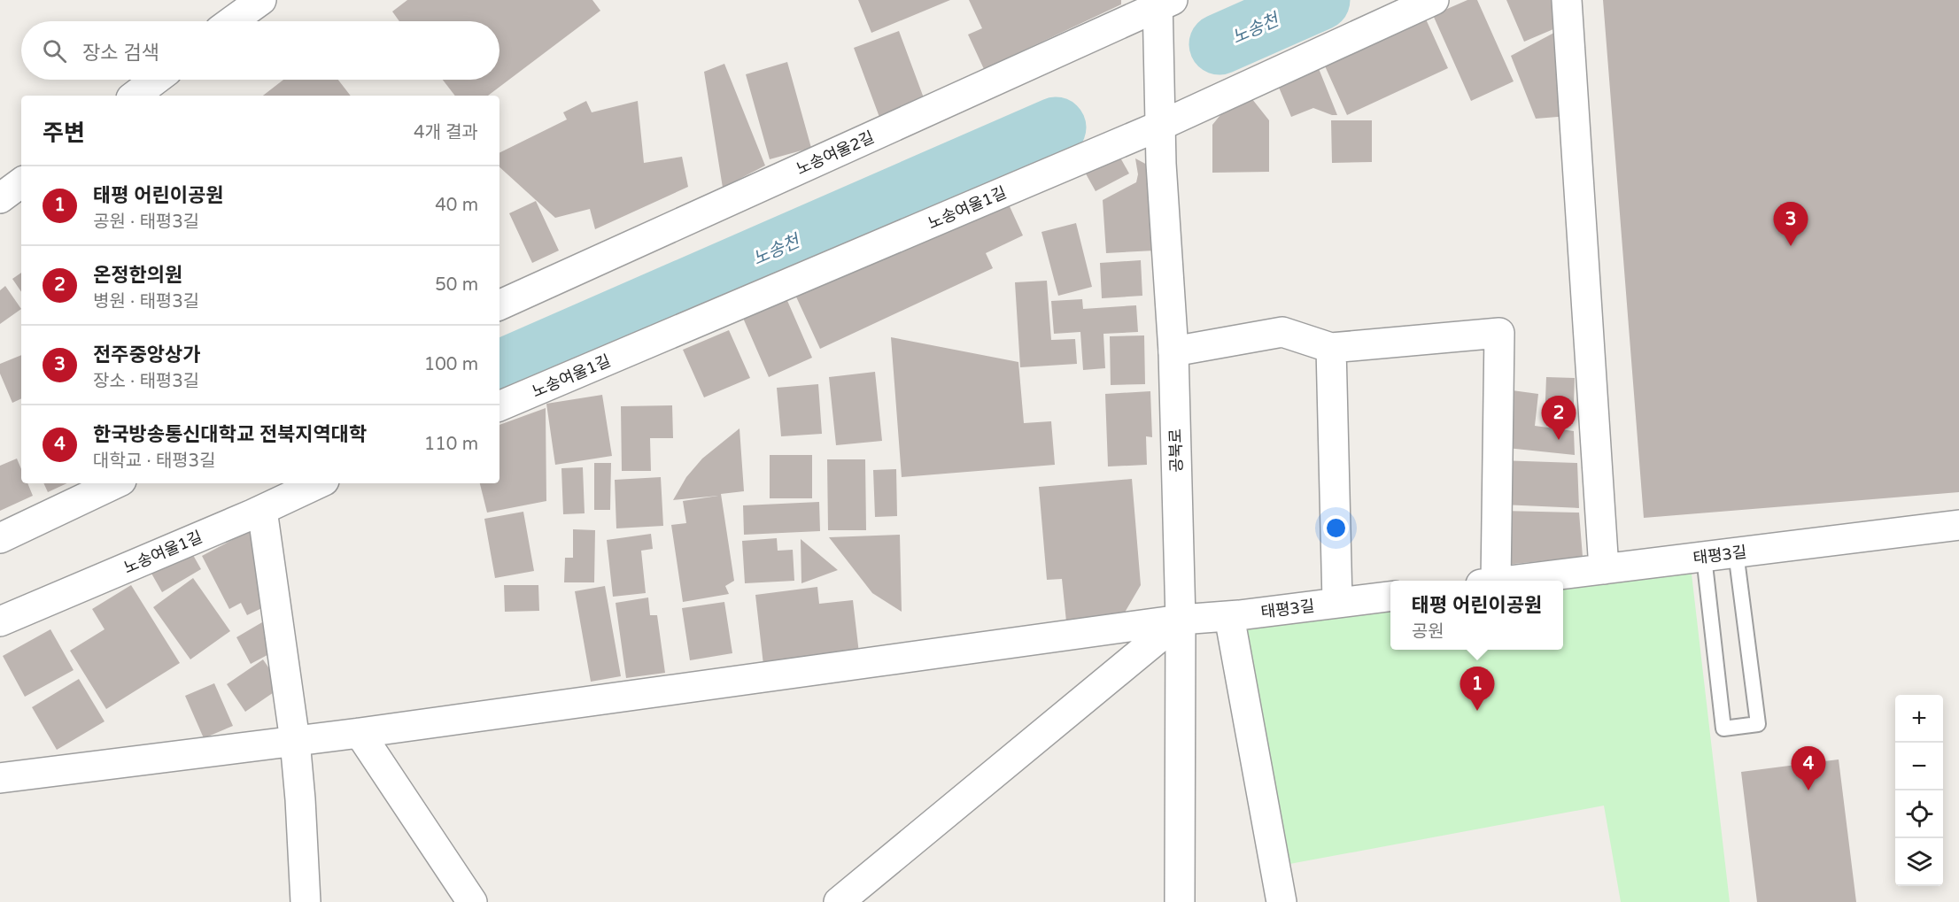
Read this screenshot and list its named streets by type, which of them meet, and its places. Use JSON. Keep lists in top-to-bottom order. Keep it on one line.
{"streets":{"street":["노송여울2길","노송여울1길","공북로","태평3길"]},"crossings":[["노송여울2길","공북로"],["노송여울1길","공북로"],["공북로","태평3길"]],"water":["노송천"],"page":{"search":"장소 검색","heading":["주변","4개 결과"],"list":[{"mark":"1","name":"태평 어린이공원","note":"공원 · 태평3길","value":"40 m"},{"mark":"2","name":"온정한의원","note":"병원 · 태평3길","value":"50 m"},{"mark":"3","name":"전주중앙상가","note":"장소 · 태평3길","value":"100 m"},{"mark":"4","name":"한국방송통신대학교 전북지역대학","note":"대학교 · 태평3길","value":"110 m"}],"pins":["3","2","1","4"],"popup":["태평 어린이공원","공원"],"map_buttons":["+","−"]}}
